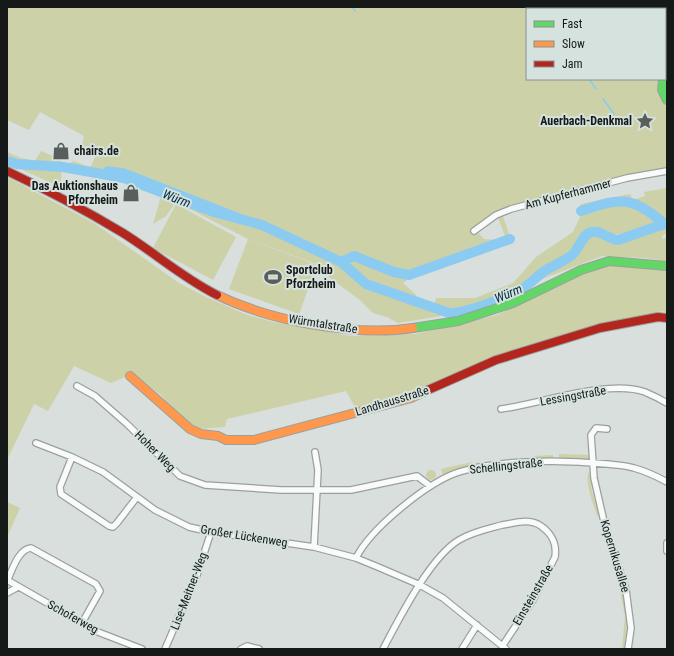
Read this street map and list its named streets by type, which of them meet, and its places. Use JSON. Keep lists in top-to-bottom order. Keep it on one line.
{"streets":{"main road":["Würmtalstraße","Landhausstraße"],"street":["Am Kupferhammer","Lessingstraße","Hoher Weg","Schellingstraße","Großer Lückenweg","Kopernikusallee","Lise-Meitner-Weg","Einsteinstraße","Schoferweg"]},"crossings":[["Hoher Weg","Schellingstraße"],["Schellingstraße","Großer Lückenweg"],["Schellingstraße","Kopernikusallee"],["Großer Lückenweg","Lise-Meitner-Weg"],["Großer Lückenweg","Einsteinstraße"]],"water":["Würm"],"places":{"place":["Auerbach-Denkmal"],"shop":["chairs.de","Das Auktionshaus Pforzheim"],"sports":["Sportclub Pforzheim"]},"legend":["Fast","Slow","Jam"]}
